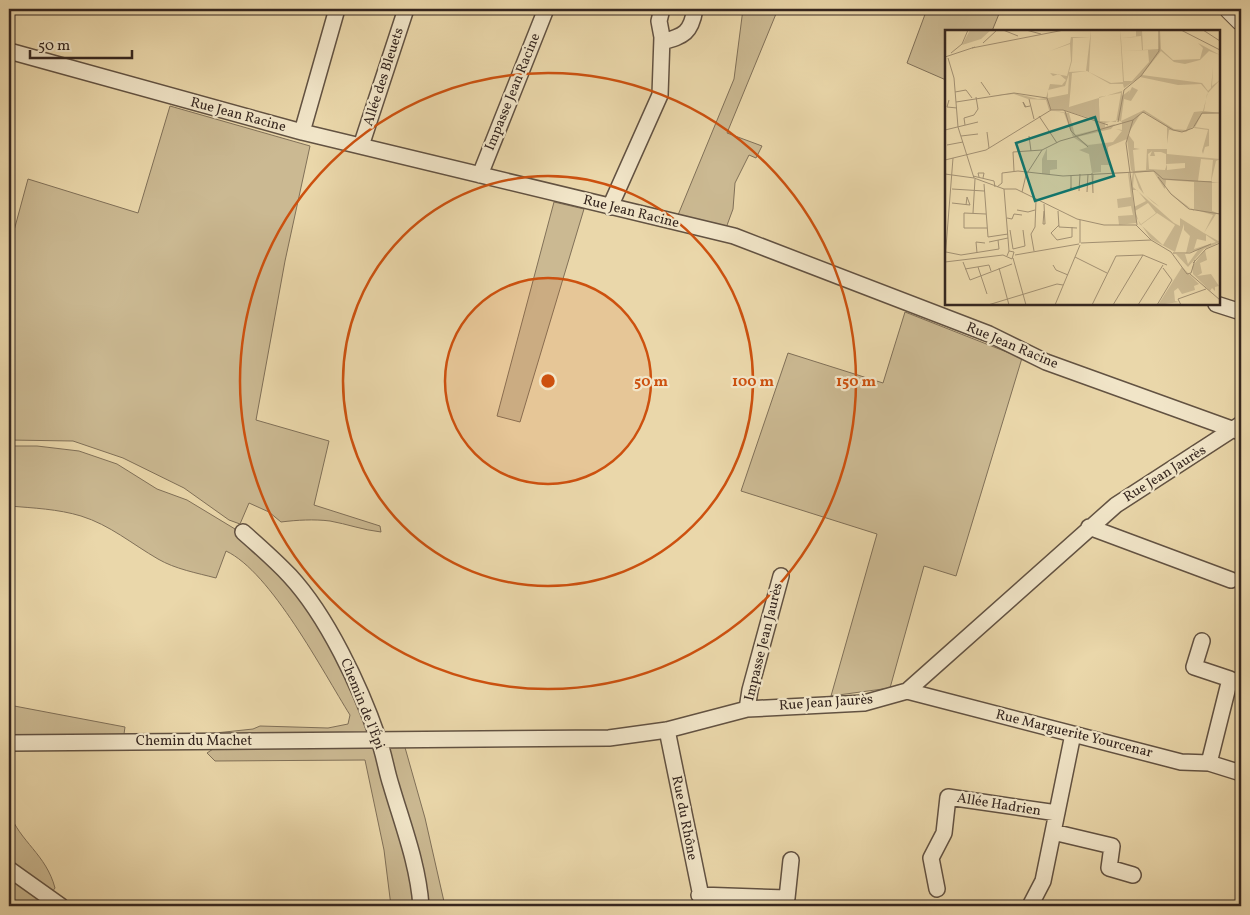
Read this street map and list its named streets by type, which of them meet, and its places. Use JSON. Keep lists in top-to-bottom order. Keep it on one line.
{"streets":{"street":["Allée des Bleuets","Impasse Jean Racine","Rue Jean Racine","Rue Jean Jaurès","Impasse Jean Jaurès","Chemin de l'Épi","Rue Marguerite Yourcenar","Chemin du Machet","Allée Hadrien","Rue du Rhône"]},"crossings":[["Allée des Bleuets","Rue Jean Racine"],["Impasse Jean Racine","Rue Jean Racine"],["Rue Jean Racine","Rue Jean Jaurès"],["Rue Jean Jaurès","Impasse Jean Jaurès"],["Rue Jean Jaurès","Chemin de l'Épi"],["Rue Jean Jaurès","Rue Marguerite Yourcenar"],["Rue Jean Jaurès","Chemin du Machet"],["Rue Jean Jaurès","Rue du Rhône"],["Chemin de l'Épi","Chemin du Machet"],["Rue Marguerite Yourcenar","Allée Hadrien"]],"scale_bar":"50 m","rings":["50 m","100 m","150 m"]}
